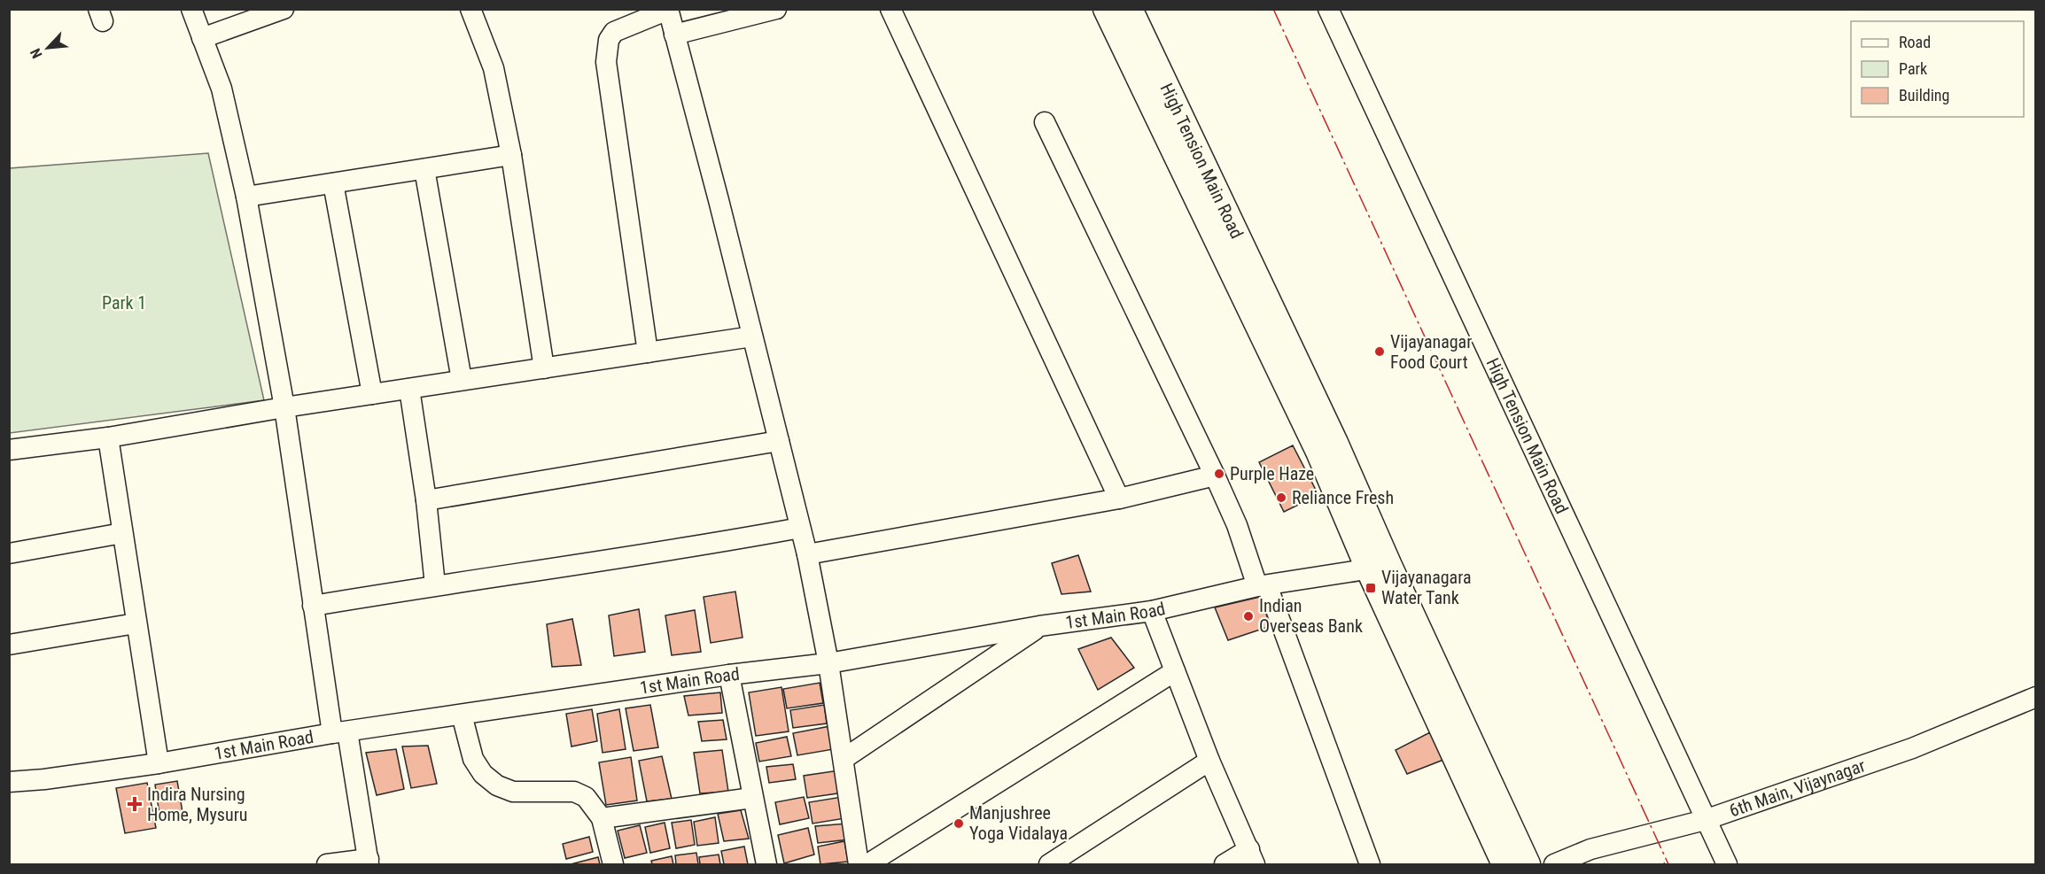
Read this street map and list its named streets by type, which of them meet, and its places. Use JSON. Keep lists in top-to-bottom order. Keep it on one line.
{"streets":{"main road":["High Tension Main Road"],"street":["1st Main Road","6th Main, Vijaynagar"]},"crossings":[["High Tension Main Road","1st Main Road"],["High Tension Main Road","6th Main, Vijaynagar"]],"parks":["Park 1"],"places":{"other":["Vijayanagar Food Court","Purple Haze","Reliance Fresh","Indian Overseas Bank","Manjushree Yoga Vidalaya"],"transit":["Vijayanagara Water Tank"],"health":["Indira Nursing Home, Mysuru"]},"legend":["Road","Park","Building"],"north":"bottom left"}
